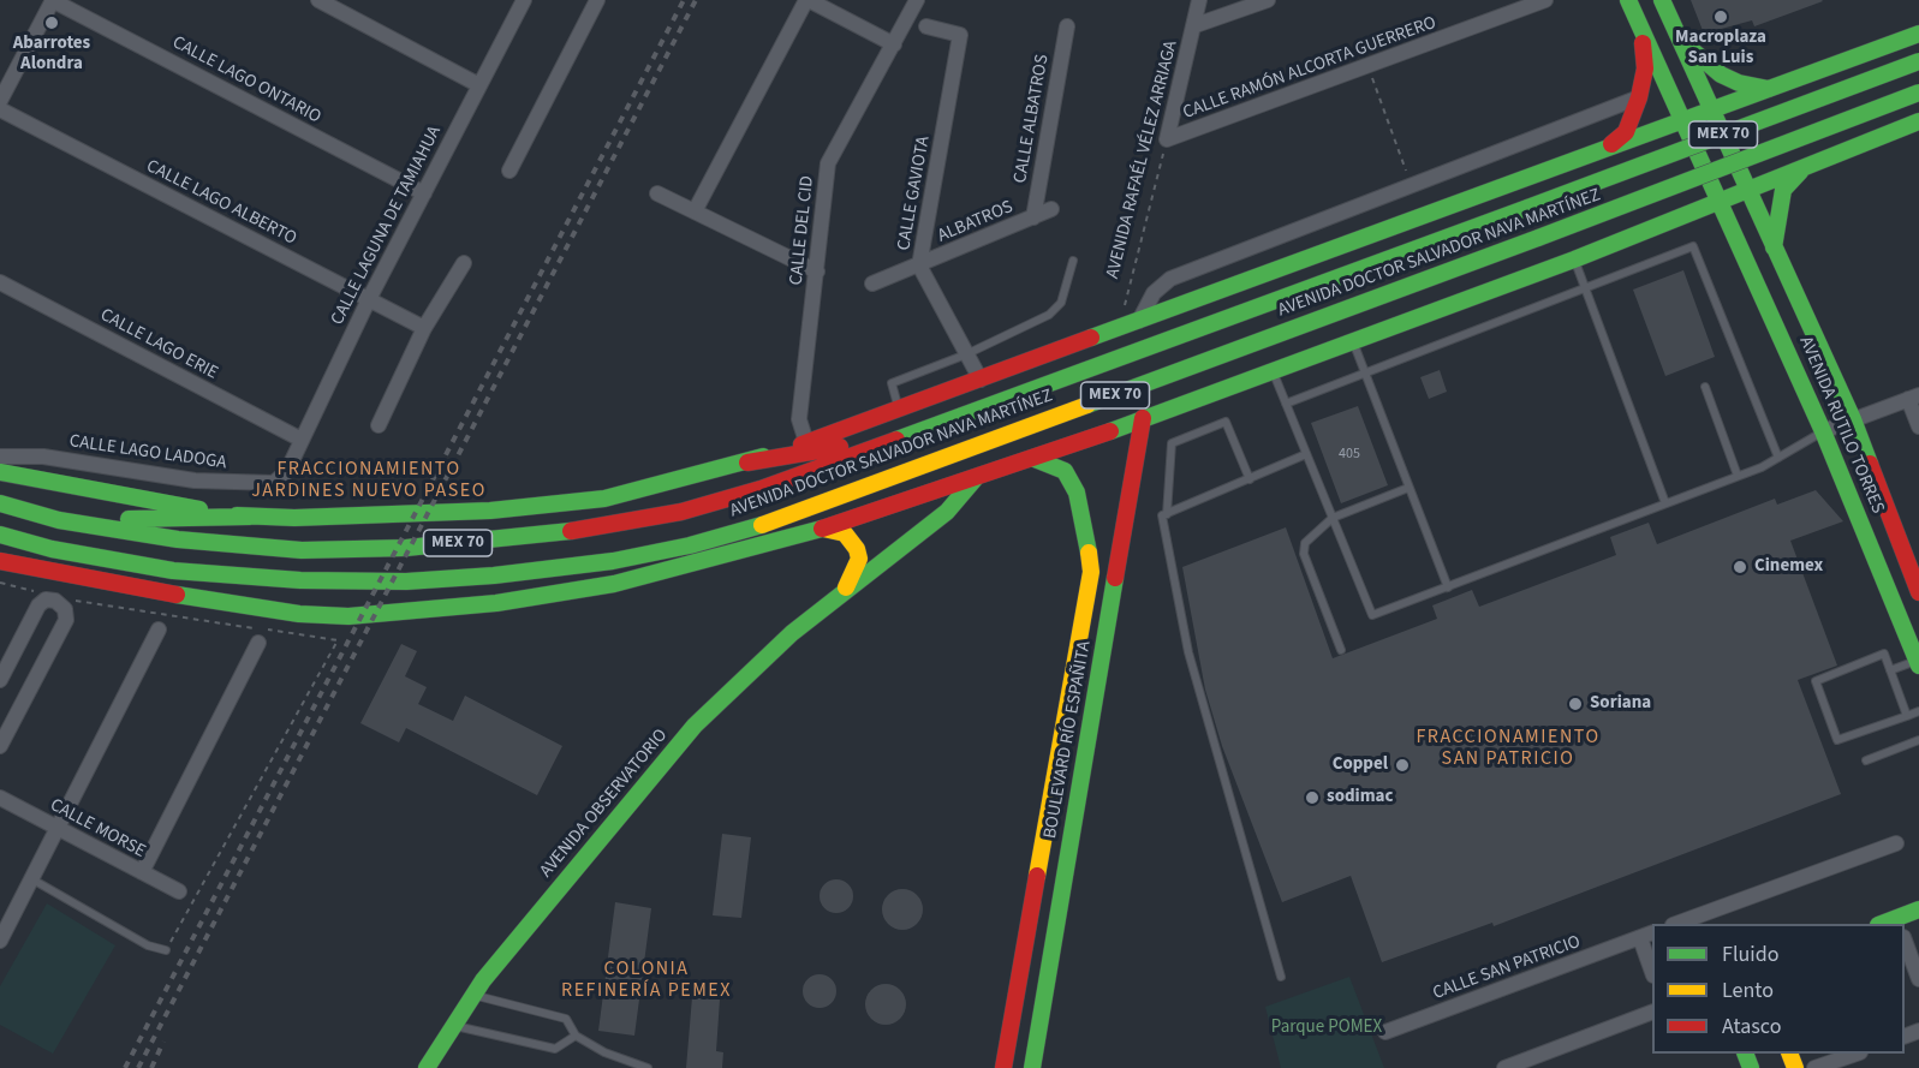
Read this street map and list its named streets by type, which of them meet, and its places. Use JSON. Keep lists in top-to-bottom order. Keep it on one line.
{"streets":{"main road":["MEX 70","AVENIDA DOCTOR SALVADOR NAVA MARTÍNEZ","AVENIDA RUTILO TORRES","BOULEVARD RÍO ESPAÑITA","AVENIDA OBSERVATORIO"],"street":["CALLE RAMÓN ALCORTA GUERRERO","CALLE LAGO ONTARIO","CALLE ALBATROS","AVENIDA RAFAÉL VÉLEZ ARRIAGA","CALLE GAVIOTA","CALLE LAGO ALBERTO","ALBATROS","CALLE LAGUNA DE TAMIAHUA","CALLE DEL CID","CALLE LAGO ERIE","CALLE LAGO LADOGA","CALLE MORSE","CALLE SAN PATRICIO"]},"crossings":[["CALLE RAMÓN ALCORTA GUERRERO","AVENIDA RAFAÉL VÉLEZ ARRIAGA"],["CALLE LAGO ONTARIO","CALLE LAGUNA DE TAMIAHUA"],["CALLE ALBATROS","ALBATROS"],["CALLE GAVIOTA","ALBATROS"],["CALLE LAGO ALBERTO","CALLE LAGUNA DE TAMIAHUA"],["CALLE LAGUNA DE TAMIAHUA","CALLE LAGO ERIE"],["CALLE LAGUNA DE TAMIAHUA","CALLE LAGO LADOGA"]],"districts":["FRACCIONAMIENTO JARDINES NUEVO PASEO","FRACCIONAMIENTO SAN PATRICIO","COLONIA REFINERÍA PEMEX"],"parks":["Parque POMEX"],"places":["Macroplaza San Luis","Abarrotes Alondra","Cinemex","Soriana","Coppel","sodimac"],"house_numbers":["405"],"legend":["Fluido","Lento","Atasco"]}
